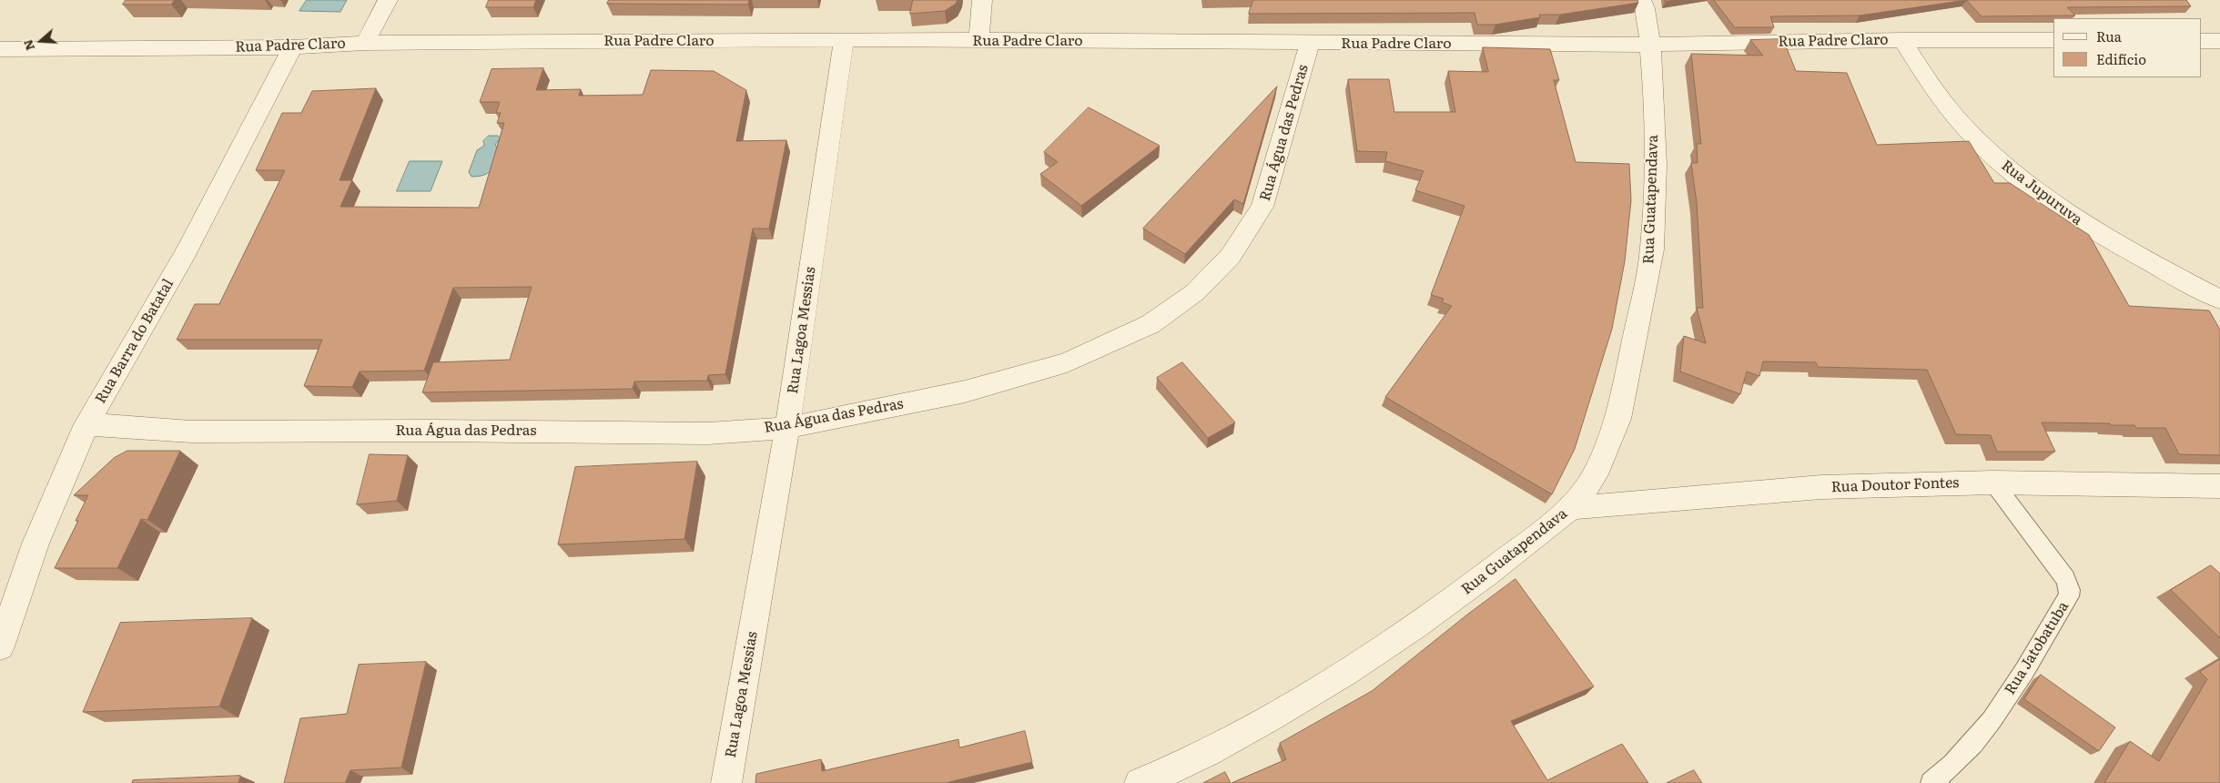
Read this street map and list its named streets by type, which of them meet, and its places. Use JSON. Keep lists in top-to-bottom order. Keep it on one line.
{"streets":{"street":["Rua Padre Claro","Rua Água das Pedras","Rua Jupuruva","Rua Guatapendava","Rua Lagoa Messias","Rua Barra do Batatal","Rua Doutor Fontes"],"lane":["Rua Jatobatuba"]},"crossings":[["Rua Padre Claro","Rua Água das Pedras"],["Rua Padre Claro","Rua Jupuruva"],["Rua Padre Claro","Rua Guatapendava"],["Rua Padre Claro","Rua Lagoa Messias"],["Rua Padre Claro","Rua Barra do Batatal"],["Rua Água das Pedras","Rua Lagoa Messias"],["Rua Água das Pedras","Rua Barra do Batatal"],["Rua Guatapendava","Rua Doutor Fontes"],["Rua Doutor Fontes","Rua Jatobatuba"]],"legend":["Rua","Edifício"],"north":"left"}
